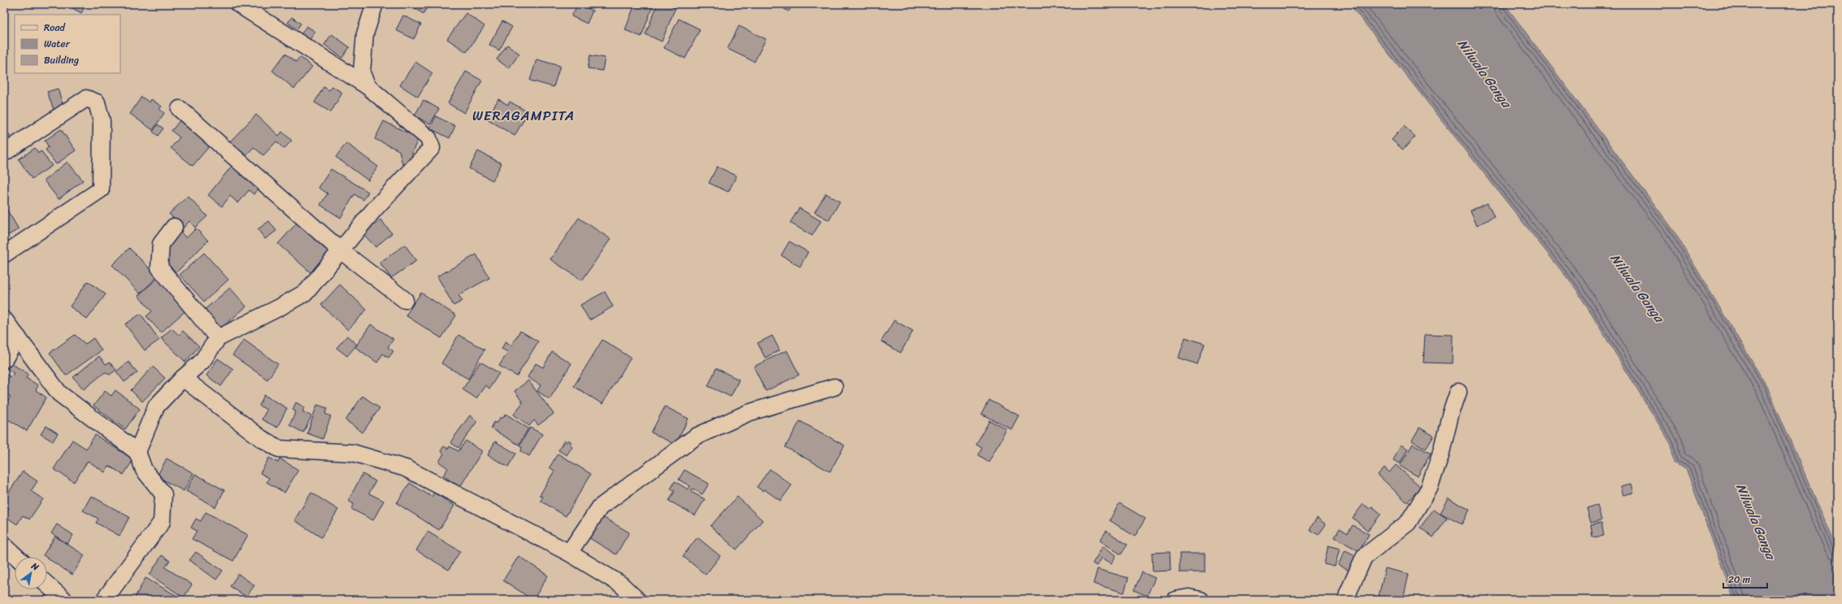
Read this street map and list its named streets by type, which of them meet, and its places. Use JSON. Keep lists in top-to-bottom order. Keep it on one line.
{"districts":["WERAGAMPITA"],"water":["Nilwala Ganga"],"legend":["Road","Water","Building"],"scale_bar":"20 m","north":"top right"}
